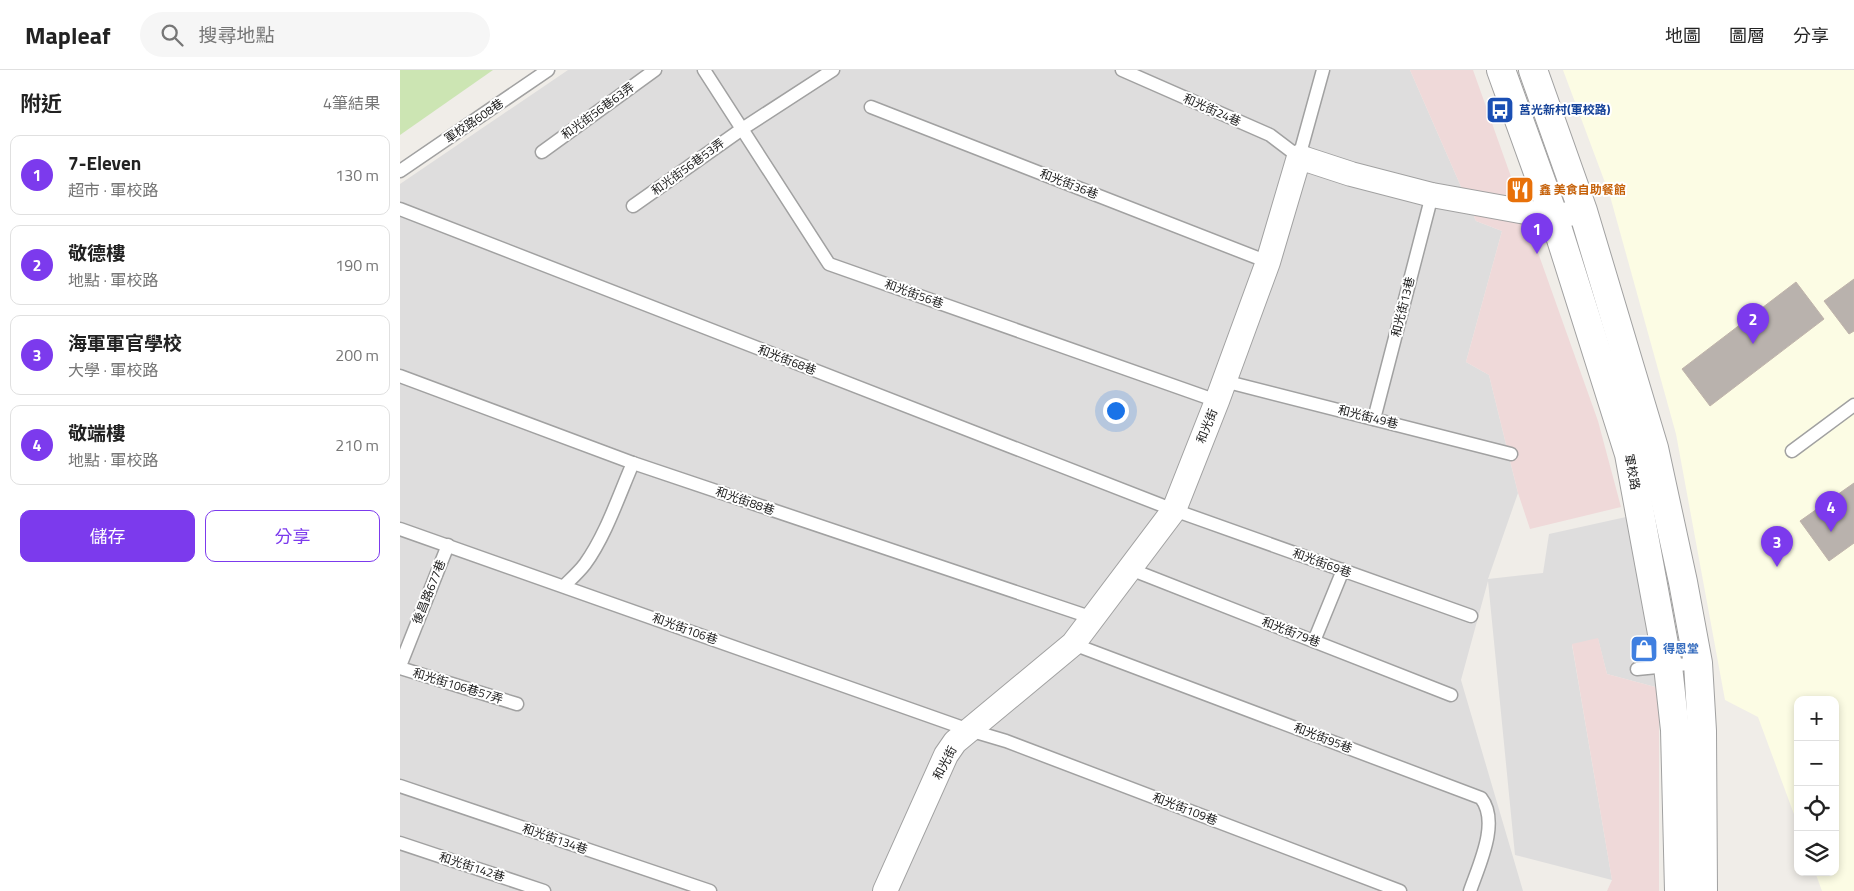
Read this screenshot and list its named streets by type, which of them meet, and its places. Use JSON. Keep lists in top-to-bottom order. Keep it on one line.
{"streets":{"street":["和光街","軍校路"],"lane":["和光街24巷","和光街56巷63弄","軍校路608巷","和光街56巷53弄","和光街36巷","和光街56巷","和光街13巷","和光街68巷","和光街49巷","和光街88巷","和光街69巷","後昌路677巷","和光街106巷","和光街79巷","和光街106巷57弄","和光街95巷","和光街109巷","和光街134巷","和光街142巷"]},"crossings":[["和光街24巷","和光街"],["和光街56巷53弄","和光街56巷"],["和光街36巷","和光街"],["和光街56巷","和光街49巷"],["和光街56巷","和光街"],["和光街13巷","和光街49巷"],["和光街68巷","和光街"],["和光街68巷","和光街69巷"],["和光街49巷","和光街"],["和光街","和光街88巷"],["和光街","和光街69巷"],["和光街","和光街106巷"],["和光街","和光街79巷"],["和光街","和光街95巷"],["和光街","和光街109巷"],["後昌路677巷","和光街106巷"],["後昌路677巷","和光街106巷57弄"],["和光街106巷","和光街109巷"]],"places":{"bus stop":["莒光新村(軍校路)"],"restaurant":["鑫 美食自助餐館"],"shop":["得恩堂"]},"page":{"header":"Mapleaf","search":"搜尋地點","nav":["地圖","圖層","分享"],"heading":["附近","4筆結果"],"list":[{"mark":"1","name":"7-Eleven","note":"超市 · 軍校路","value":"130 m"},{"mark":"2","name":"敬德樓","note":"地點 · 軍校路","value":"190 m"},{"mark":"3","name":"海軍軍官學校","note":"大學 · 軍校路","value":"200 m"},{"mark":"4","name":"敬端樓","note":"地點 · 軍校路","value":"210 m"}],"pins":["1","2","4","3"],"buttons":["儲存","分享"],"map_buttons":["+","−"]}}
